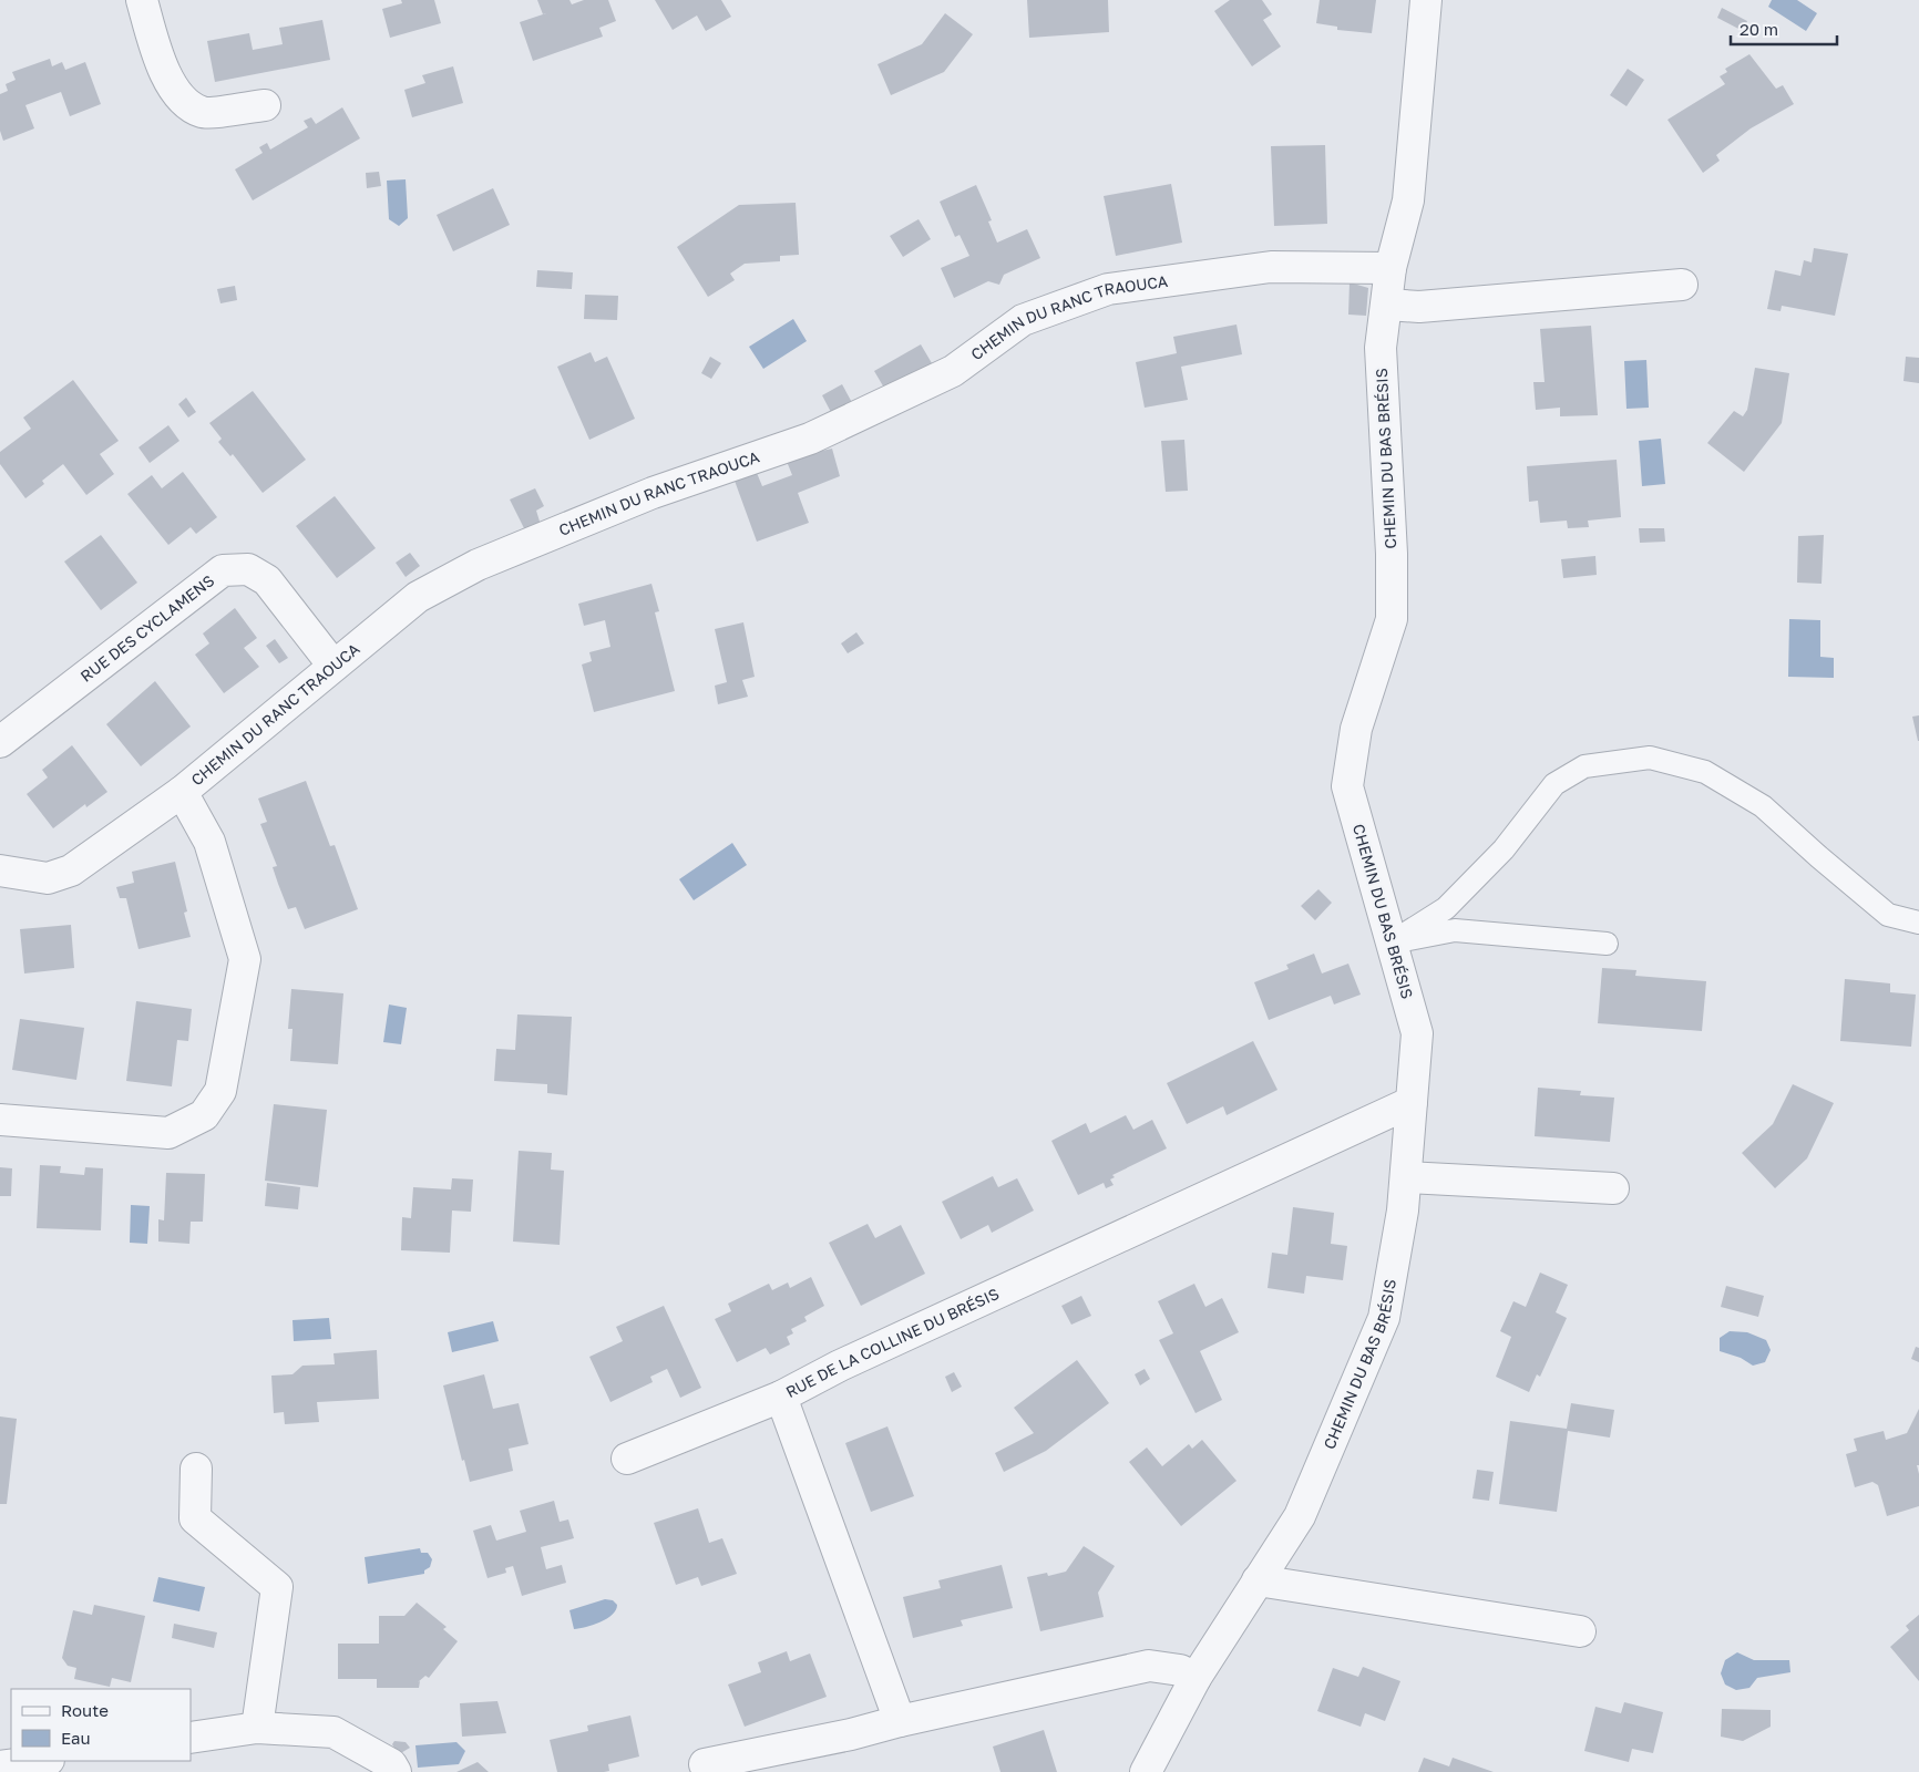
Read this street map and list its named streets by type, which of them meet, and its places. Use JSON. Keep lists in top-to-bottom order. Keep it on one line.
{"streets":{"street":["CHEMIN DU RANC TRAOUCA","CHEMIN DU BAS BRÉSIS","RUE DES CYCLAMENS","RUE DE LA COLLINE DU BRÉSIS"]},"crossings":[["CHEMIN DU RANC TRAOUCA","CHEMIN DU BAS BRÉSIS"],["CHEMIN DU RANC TRAOUCA","RUE DES CYCLAMENS"],["CHEMIN DU BAS BRÉSIS","RUE DE LA COLLINE DU BRÉSIS"]],"legend":["Route","Eau"],"scale_bar":"20 m"}
